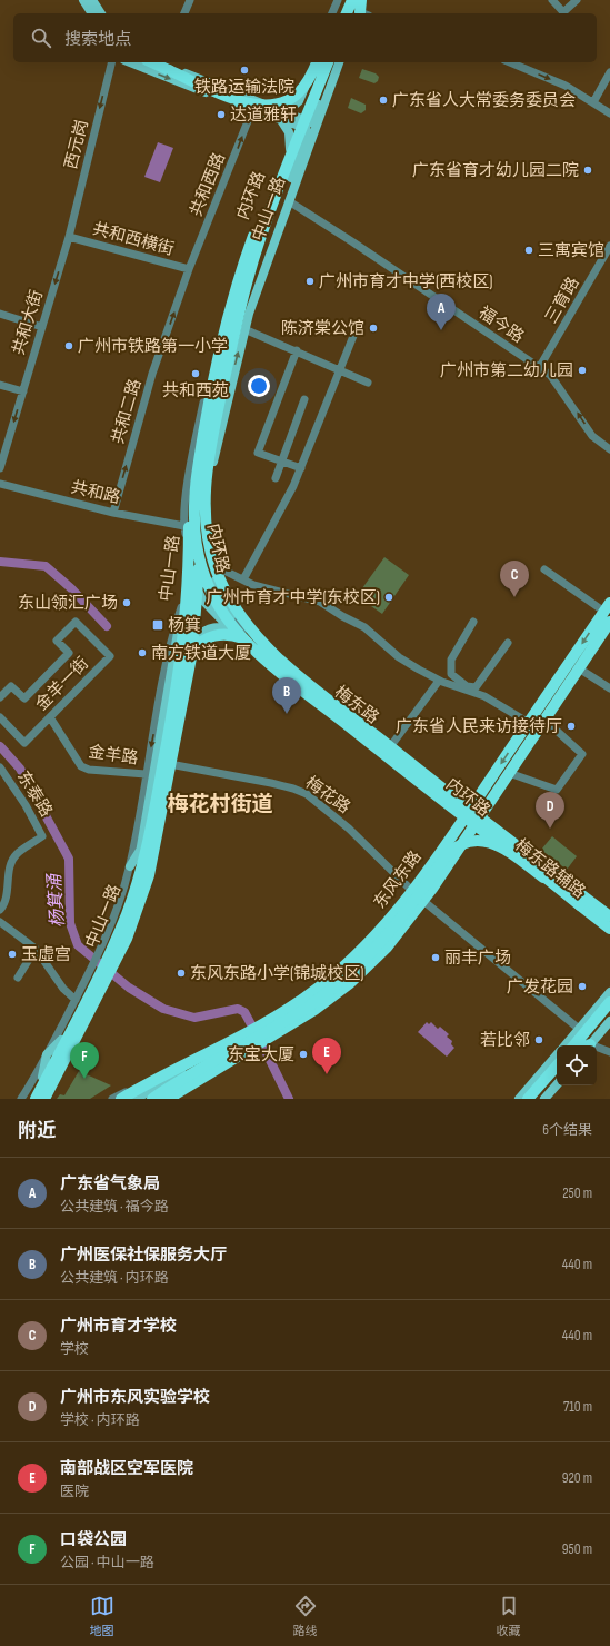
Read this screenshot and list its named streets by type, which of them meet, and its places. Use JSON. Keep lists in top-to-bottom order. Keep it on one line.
{"streets":{"highway":["内环路","东风东路"],"main road":["中山一路","梅东路"],"street":["西元岗","共和西路","共和西横街","三育路","共和大街","福今路","共和二路","共和路","金羊一街","金羊路","东泰路","梅花路","梅东路辅路"]},"crossings":[["西元岗","共和西横街"],["西元岗","共和大街"],["共和西路","共和西横街"],["共和西路","共和二路"],["内环路","中山一路"],["内环路","梅东路"],["中山一路","福今路"],["中山一路","梅东路"],["共和西横街","共和大街"],["共和西横街","共和二路"],["三育路","福今路"],["共和二路","共和路"],["金羊一街","金羊路"],["梅东路","梅东路辅路"],["梅东路","东风东路"],["梅花路","东风东路"],["梅东路辅路","东风东路"]],"one_way":["西元岗","共和西路","共和大街"],"districts":["梅花村街道"],"water":["杨箕涌"],"places":{"other":["铁路运输法院","广东省人大常委务委员会","达道雅轩","广东省育才幼儿园二院","三寓宾馆","广州市育才中学(西校区)","陈济棠公馆","广州市铁路第一小学","广州市第二幼儿园","共和西苑","广州市育才中学(东校区)","东山领汇广场","南方铁道大厦","广东省人民来访接待厅","玉虛宫","丽丰广场","东风东路小学(锦城校区)","广发花园","若比邻","东宝大厦"],"transit":["杨箕"]},"page":{"search":"搜索地点","pins":["A","C","B","D","E","F"],"heading":["附近","6个结果"],"list":[{"mark":"A","name":"广东省气象局","note":"公共建筑 · 福今路","value":"250 m"},{"mark":"B","name":"广州医保社保服务大厅","note":"公共建筑 · 内环路","value":"440 m"},{"mark":"C","name":"广州市育才学校","note":"学校","value":"440 m"},{"mark":"D","name":"广州市东风实验学校","note":"学校 · 内环路","value":"710 m"},{"mark":"E","name":"南部战区空军医院","note":"医院","value":"920 m"},{"mark":"F","name":"口袋公园","note":"公园 · 中山一路","value":"950 m"}],"nav":["地图","路线","收藏"]}}
